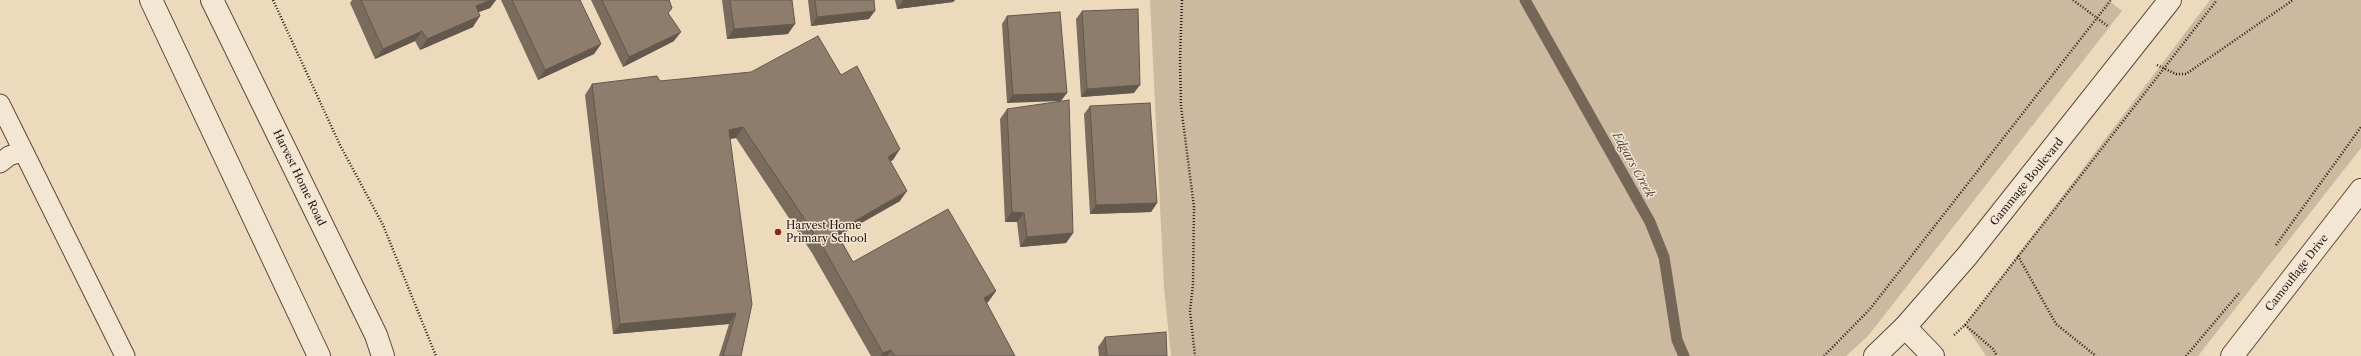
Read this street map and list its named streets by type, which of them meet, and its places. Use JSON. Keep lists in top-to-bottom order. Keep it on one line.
{"streets":{"street":["Harvest Home Road","Gammage Boulevard","Camouflage Drive"]},"water":["Edgars Creek"],"places":["Harvest Home Primary School"]}
